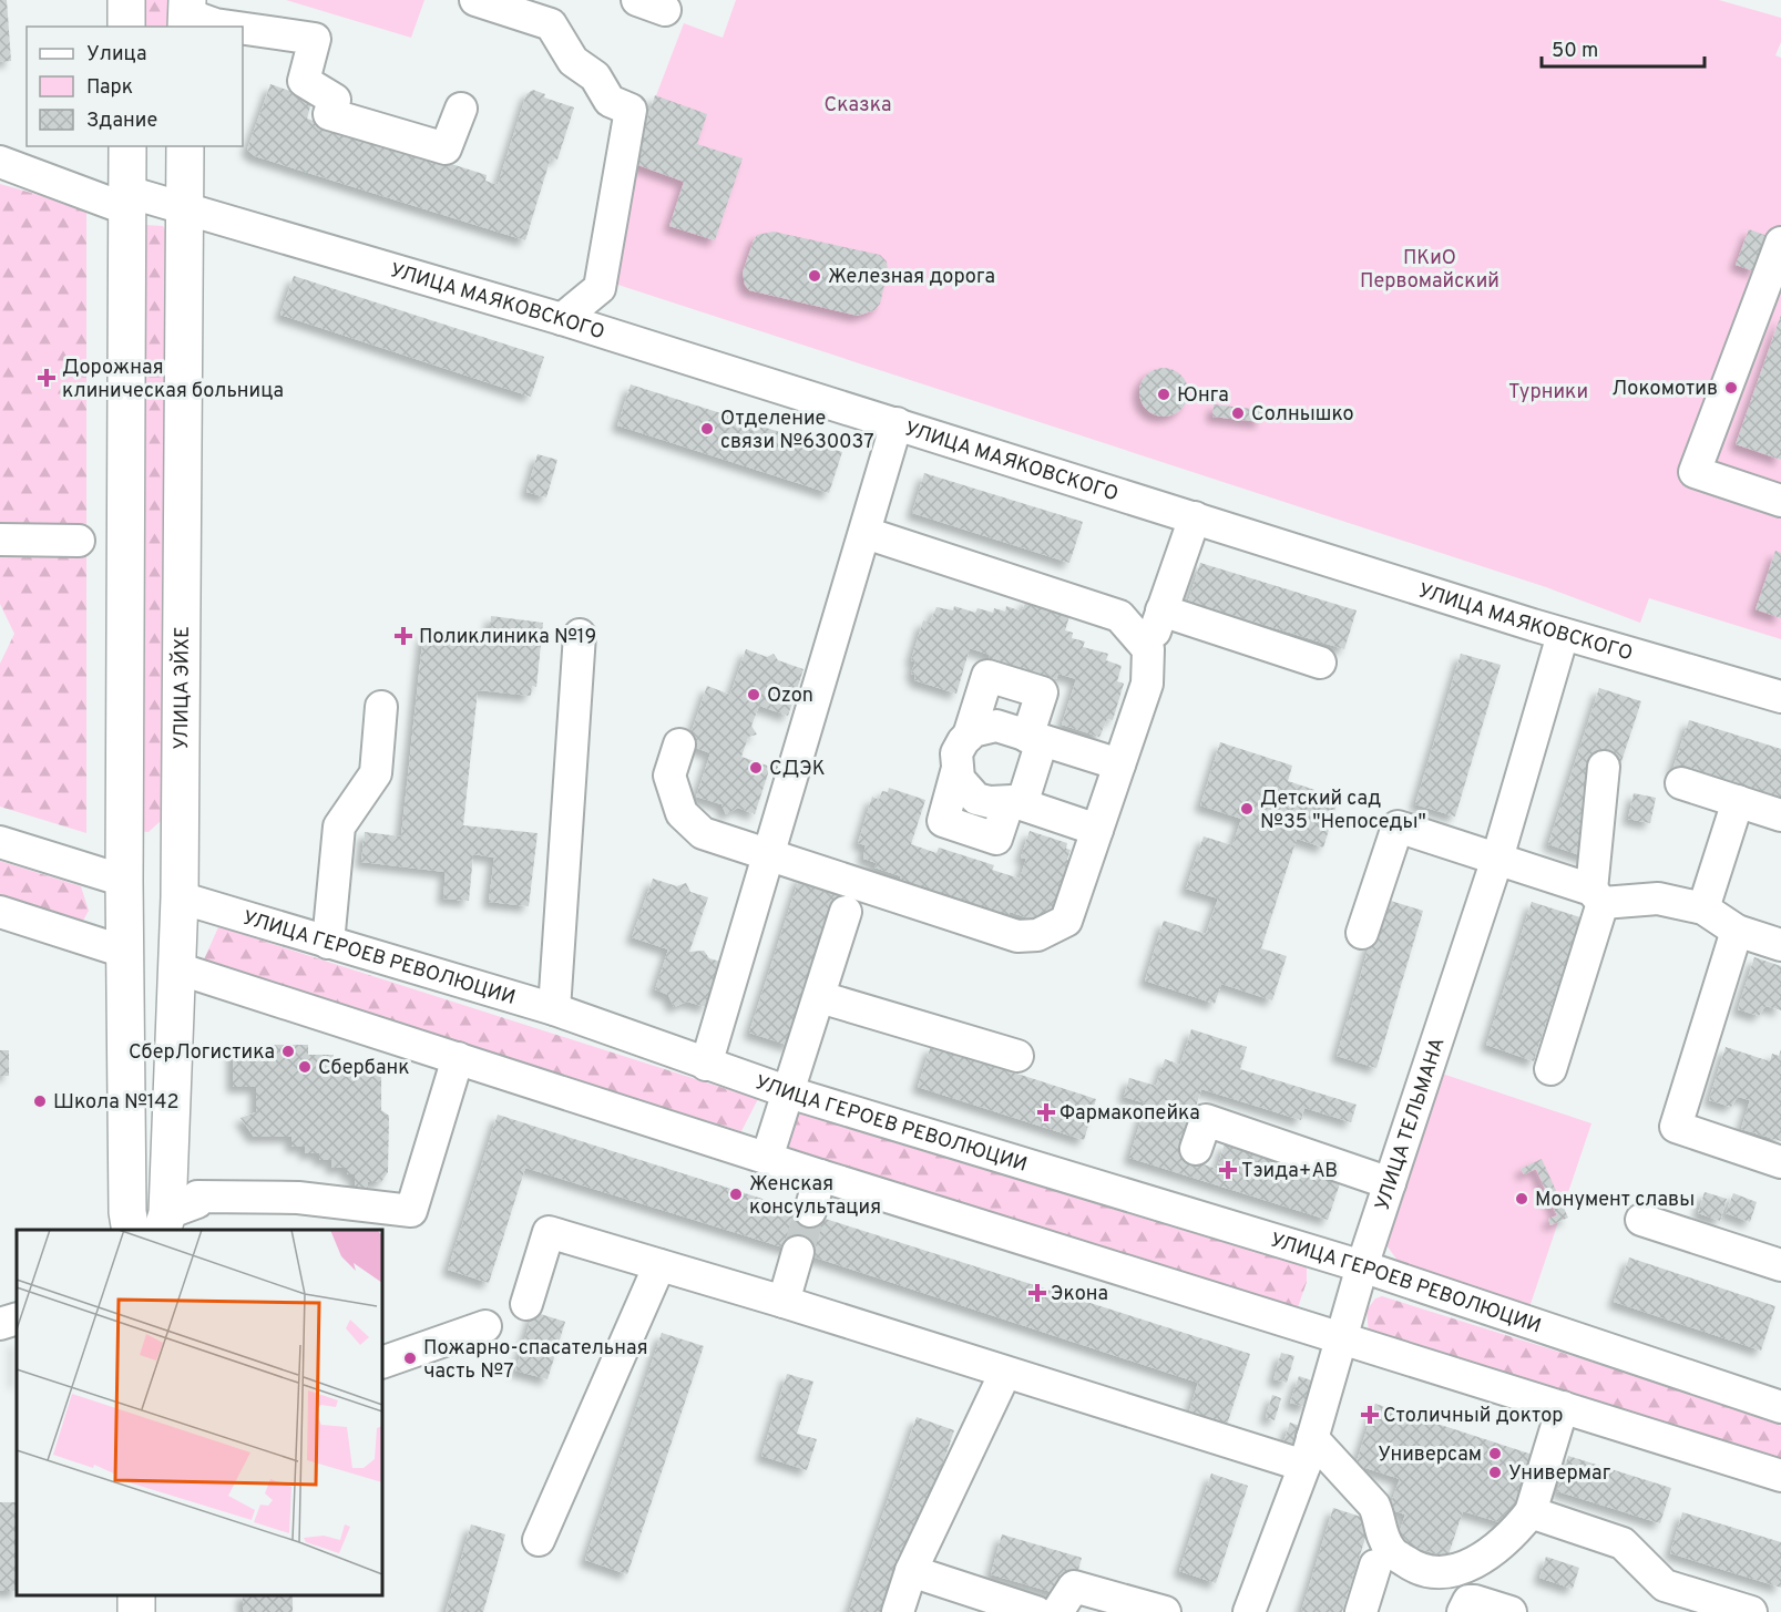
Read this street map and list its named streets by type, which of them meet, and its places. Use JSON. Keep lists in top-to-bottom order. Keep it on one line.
{"streets":{"main road":["УЛИЦА ЭЙХЕ","УЛИЦА ГЕРОЕВ РЕВОЛЮЦИИ"],"street":["УЛИЦА МАЯКОВСКОГО","УЛИЦА ТЕЛЬМАНА"]},"crossings":[["УЛИЦА МАЯКОВСКОГО","УЛИЦА ЭЙХЕ"],["УЛИЦА МАЯКОВСКОГО","УЛИЦА ТЕЛЬМАНА"],["УЛИЦА ЭЙХЕ","УЛИЦА ГЕРОЕВ РЕВОЛЮЦИИ"],["УЛИЦА ГЕРОЕВ РЕВОЛЮЦИИ","УЛИЦА ТЕЛЬМАНА"]],"parks":["Сказка","ПКиО Первомайский","Турники"],"places":{"other":["Железная дорога","Локомотив","Юнга","Солнышко","Отделение связи №630037","Ozon","СДЭК","Детский сад №35 \"Непоседы\"","СберЛогистика","Сбербанк","Школа №142","Женская консультация","Монумент славы","Пожарно-спасательная часть №7","Универсам","Универмаг"],"health":["Дорожная клиническая больница","Поликлиника №19","Фармакопейка","Тэида+АВ","Экона","Столичный доктор"]},"legend":["Улица","Парк","Здание"],"scale_bar":"50 m"}
